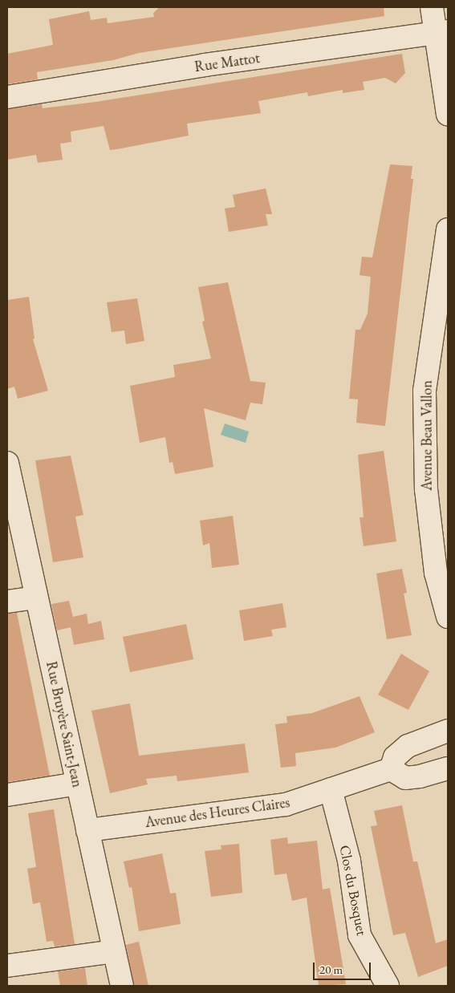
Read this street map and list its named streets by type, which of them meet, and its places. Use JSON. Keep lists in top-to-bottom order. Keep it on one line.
{"streets":{"street":["Rue Mattot","Avenue Beau Vallon","Rue Bruyère Saint-Jean","Avenue des Heures Claires","Clos du Bosquet"]},"crossings":[["Rue Bruyère Saint-Jean","Avenue des Heures Claires"],["Avenue des Heures Claires","Clos du Bosquet"]],"scale_bar":"20 m"}
